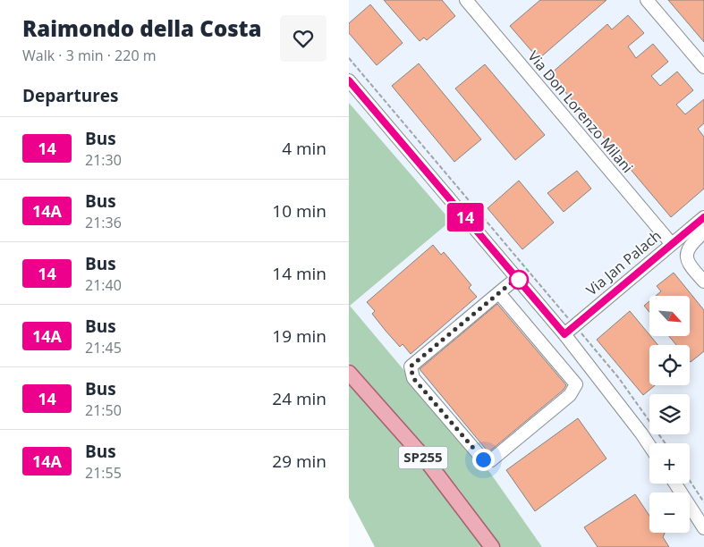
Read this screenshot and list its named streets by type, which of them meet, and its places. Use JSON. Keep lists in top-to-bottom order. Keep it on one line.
{"streets":{"main road":["SP255"],"street":["Via Don Lorenzo Milani","Via Jan Palach"]},"crossings":[["Via Don Lorenzo Milani","Via Jan Palach"]],"lines":["bus line 14"],"north":"bottom right","page":{"heading":[["Raimondo della Costa","Walk · 3 min · 220 m"],"Departures"],"on_map":"14","list":[{"mark":"14","name":"Bus","note":"21:30","value":"4 min"},{"mark":"14A","name":"Bus","note":"21:36","value":"10 min"},{"mark":"14","name":"Bus","note":"21:40","value":"14 min"},{"mark":"14A","name":"Bus","note":"21:45","value":"19 min"},{"mark":"14","name":"Bus","note":"21:50","value":"24 min"},{"mark":"14A","name":"Bus","note":"21:55","value":"29 min"}],"map_buttons":["+","−"]}}
